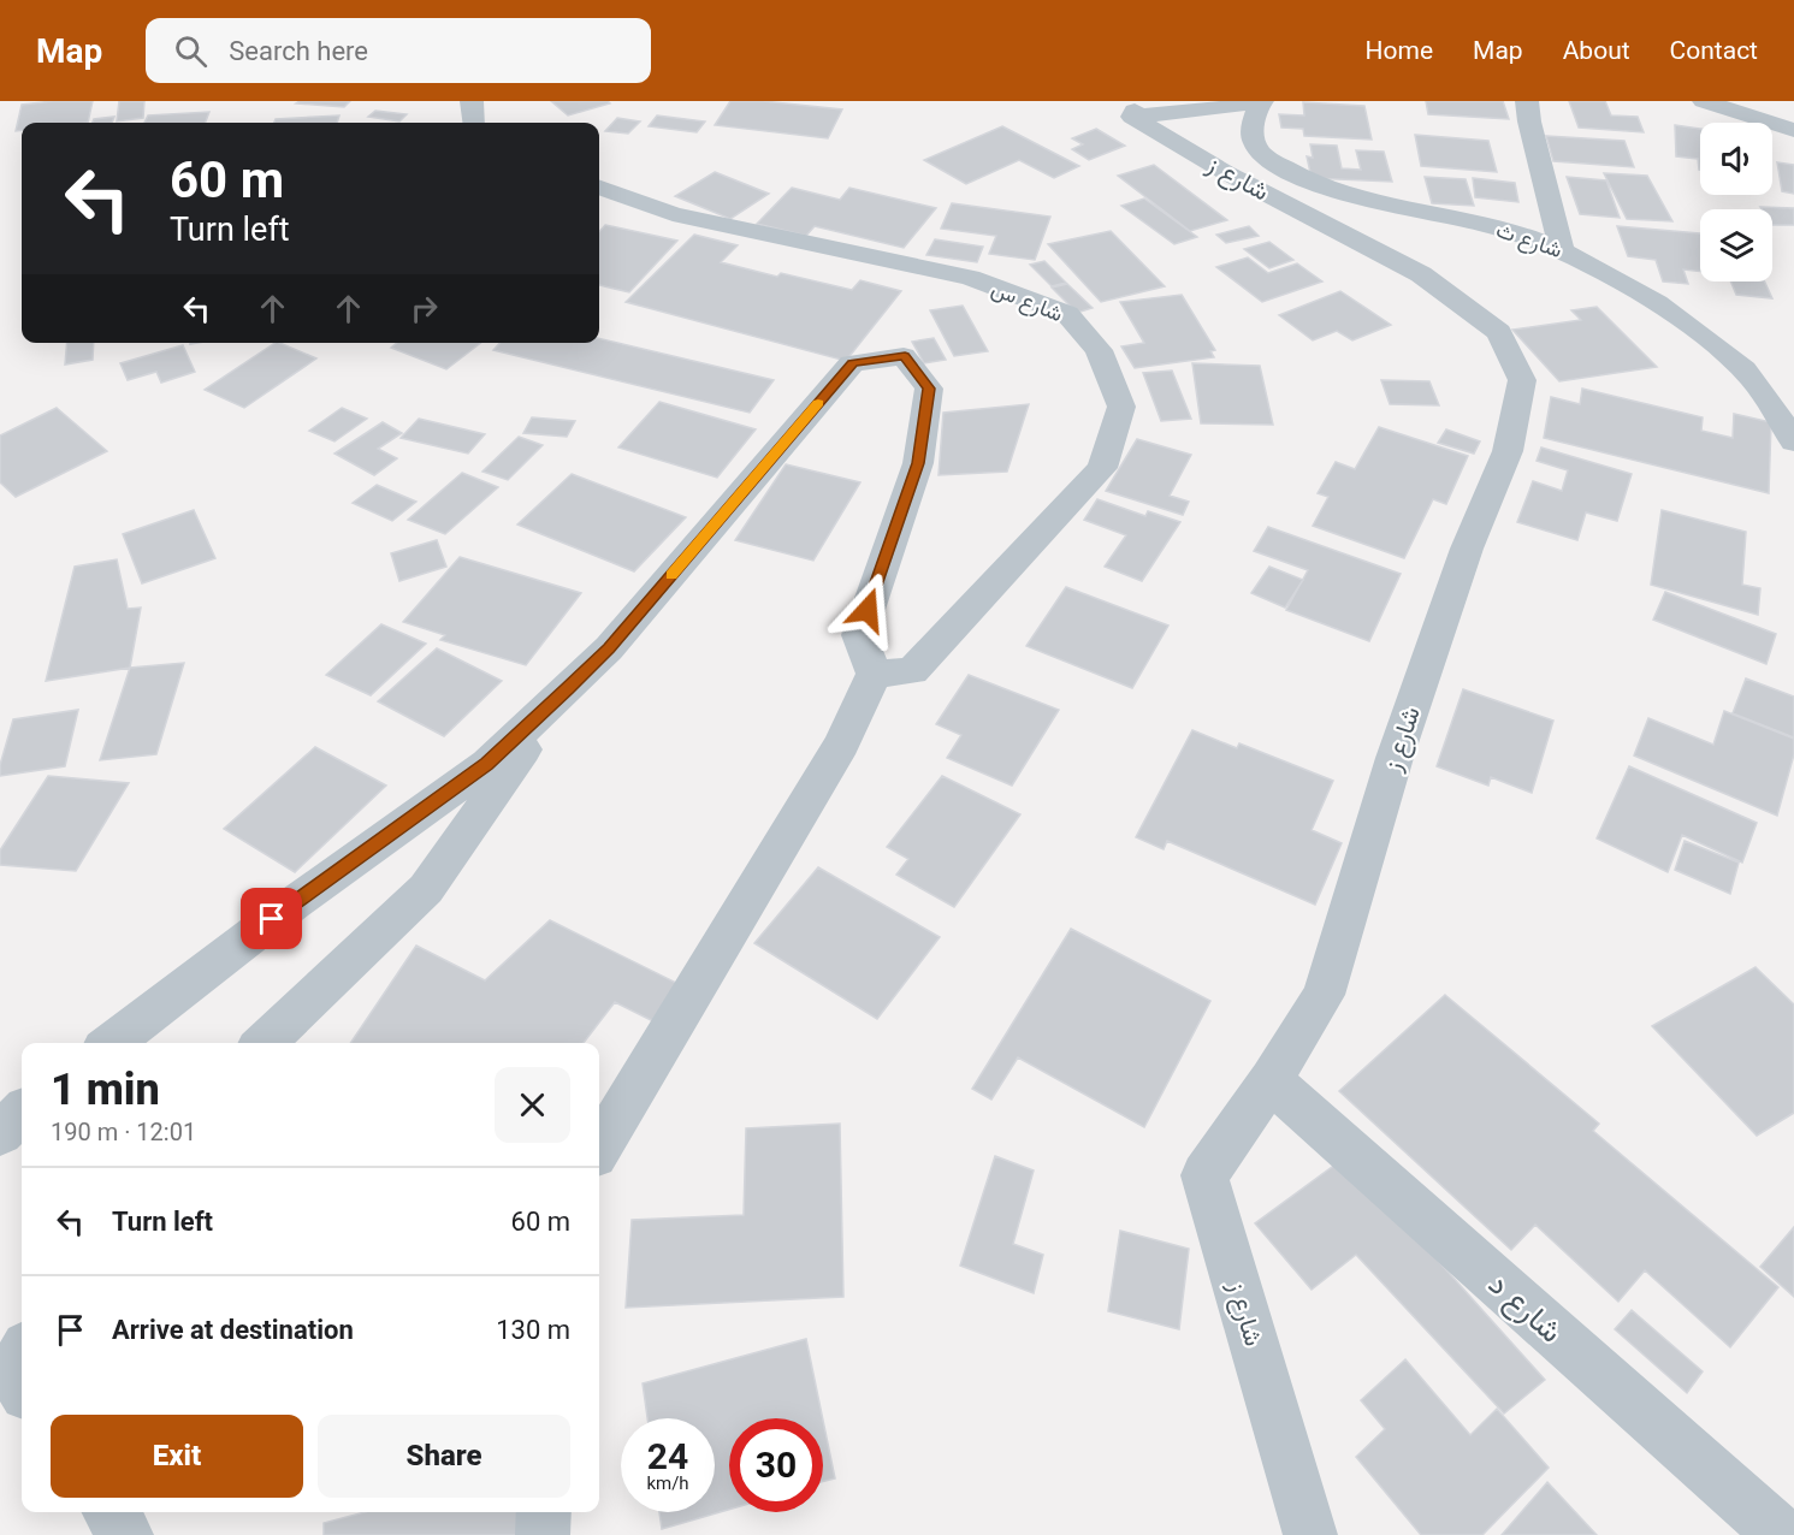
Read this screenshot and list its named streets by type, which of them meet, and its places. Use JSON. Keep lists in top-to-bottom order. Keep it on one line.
{"streets":{"street":["شارع ﺯ","شارع ث","شارع ﺱ","شارع ﺩ"]},"crossings":[["شارع ﺯ","شارع ﺩ"]],"page":{"header":"Map","search":"Search here","nav":["Home","Map","About","Contact"],"turn":["60 m","Turn left"],"heading":["1 min","190 m · 12:01"],"list":[{"name":"Turn left","value":"60 m"},{"name":"Arrive at destination","value":"130 m"}],"buttons":["Exit","Share"],"speed":"24 km/h","limit":"30"}}
